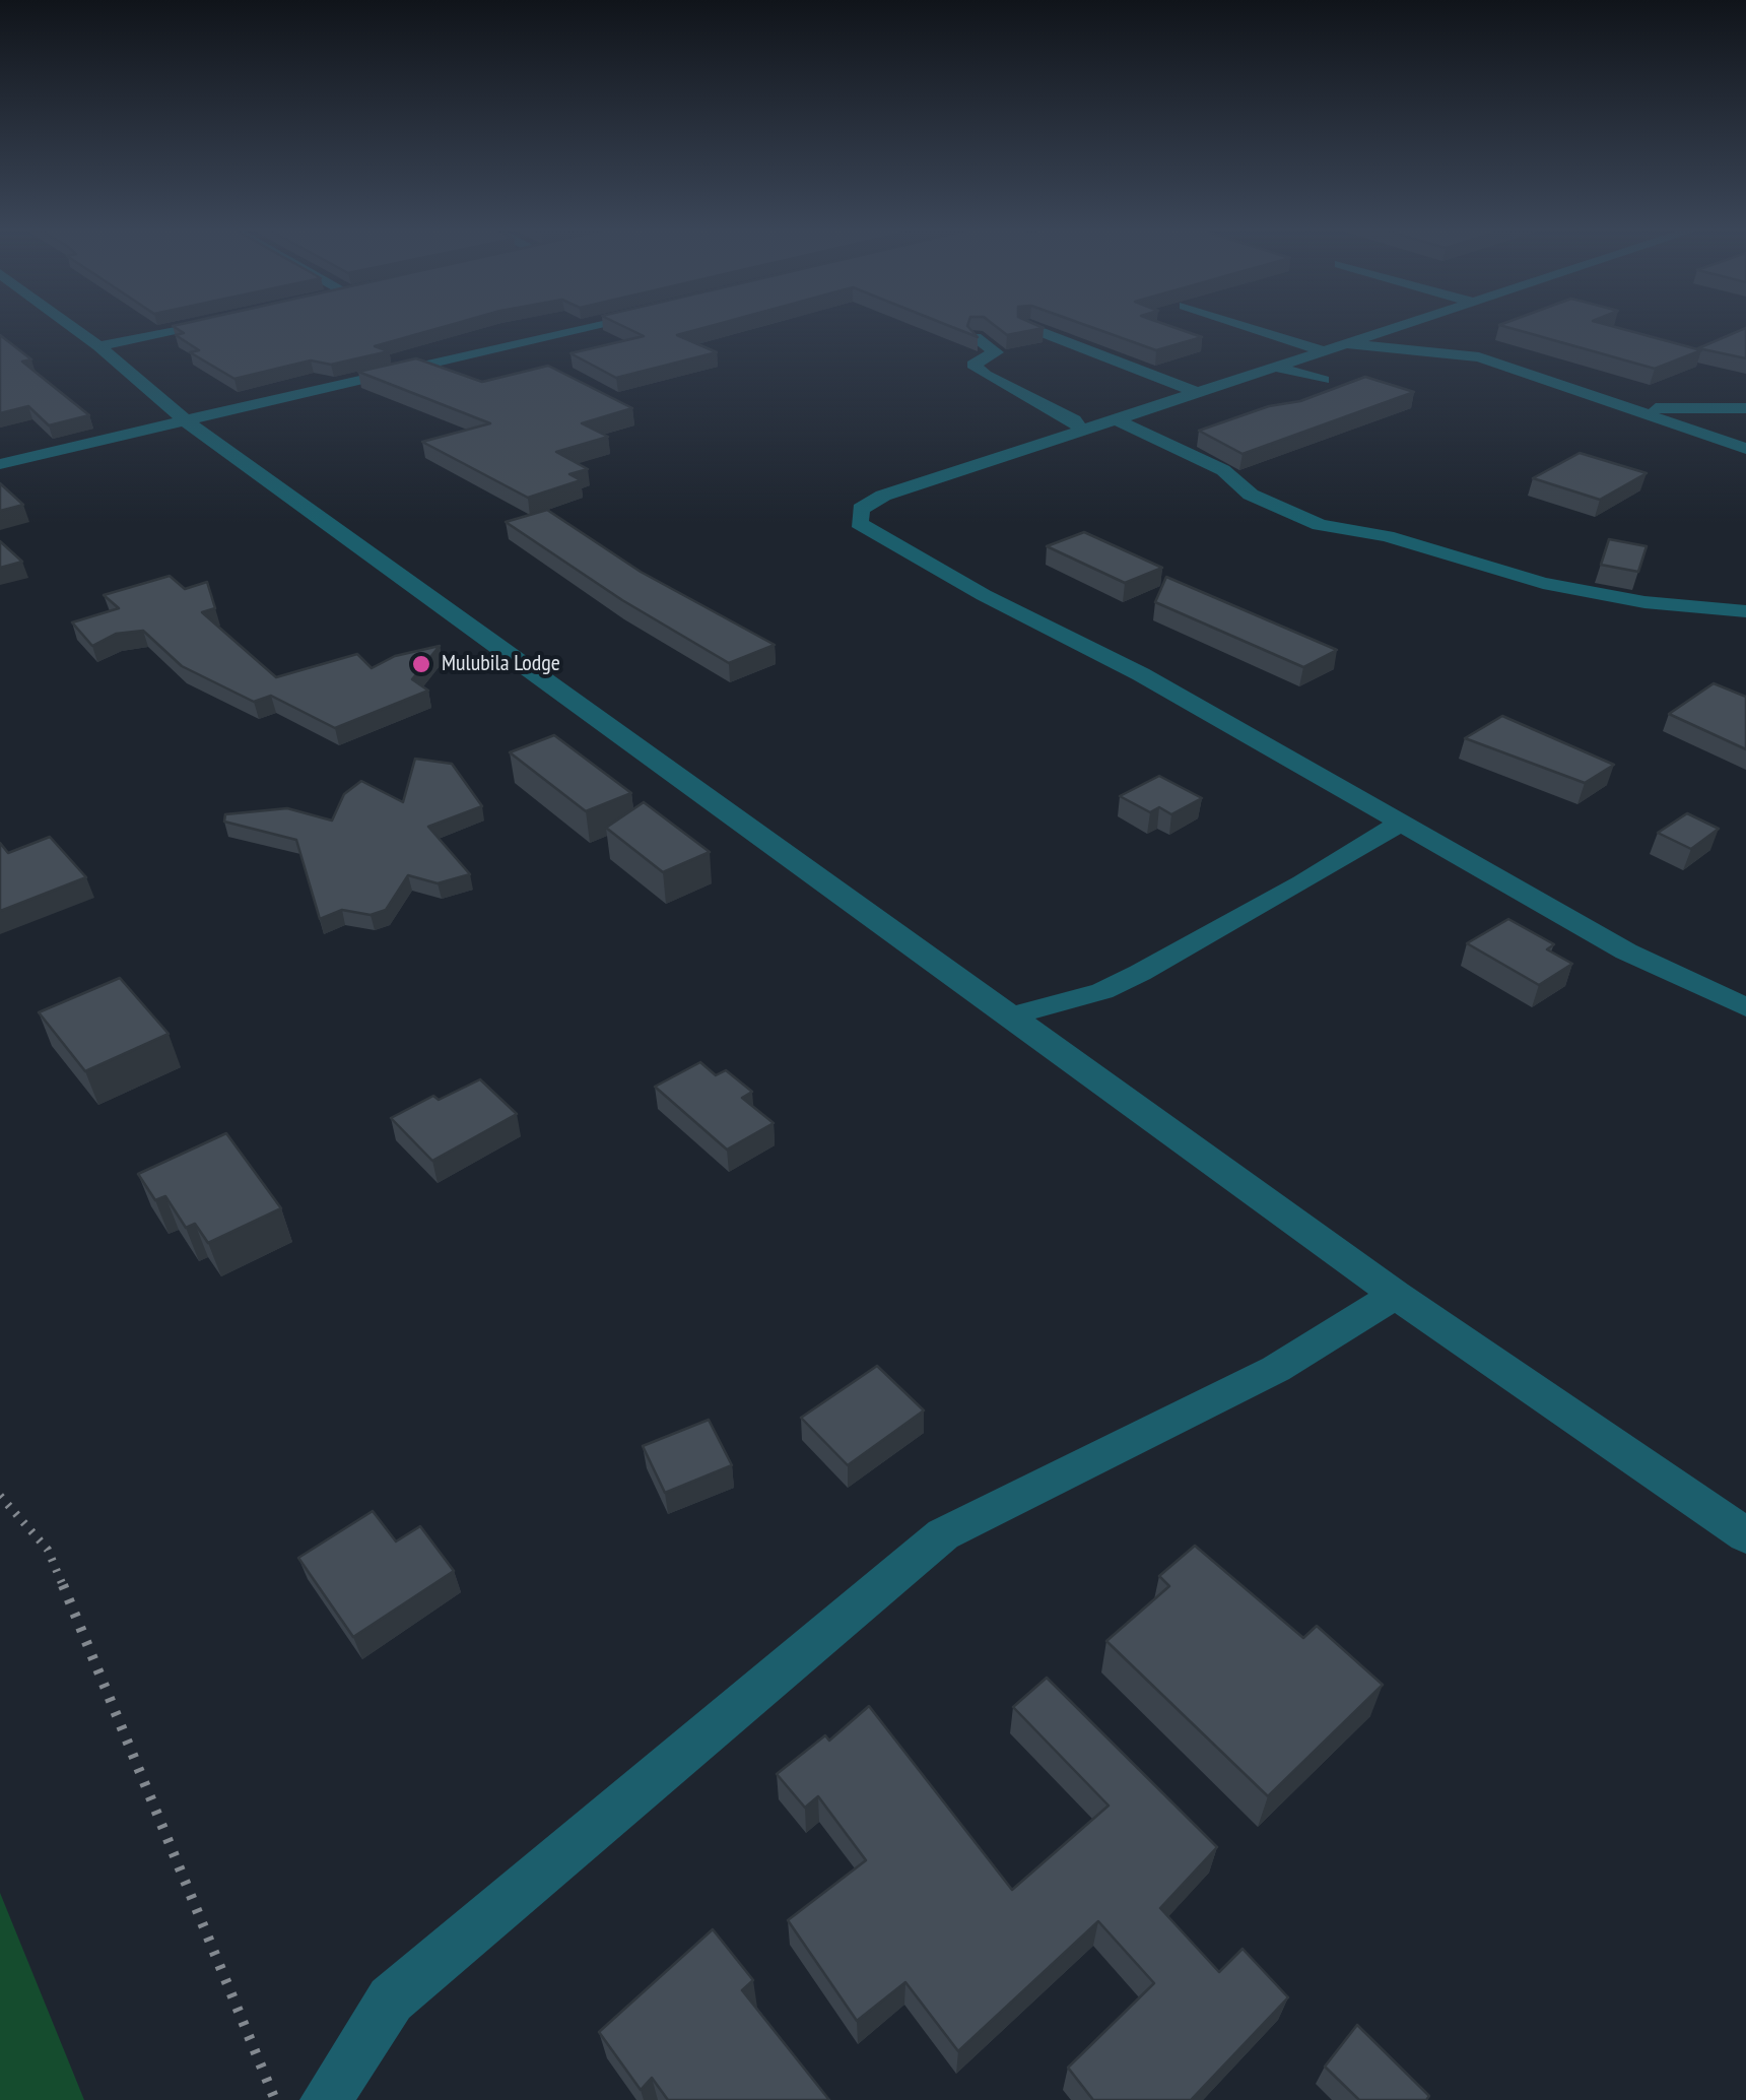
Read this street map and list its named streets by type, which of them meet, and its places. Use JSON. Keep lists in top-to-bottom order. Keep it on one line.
{"places":["Mulubila Lodge"]}
